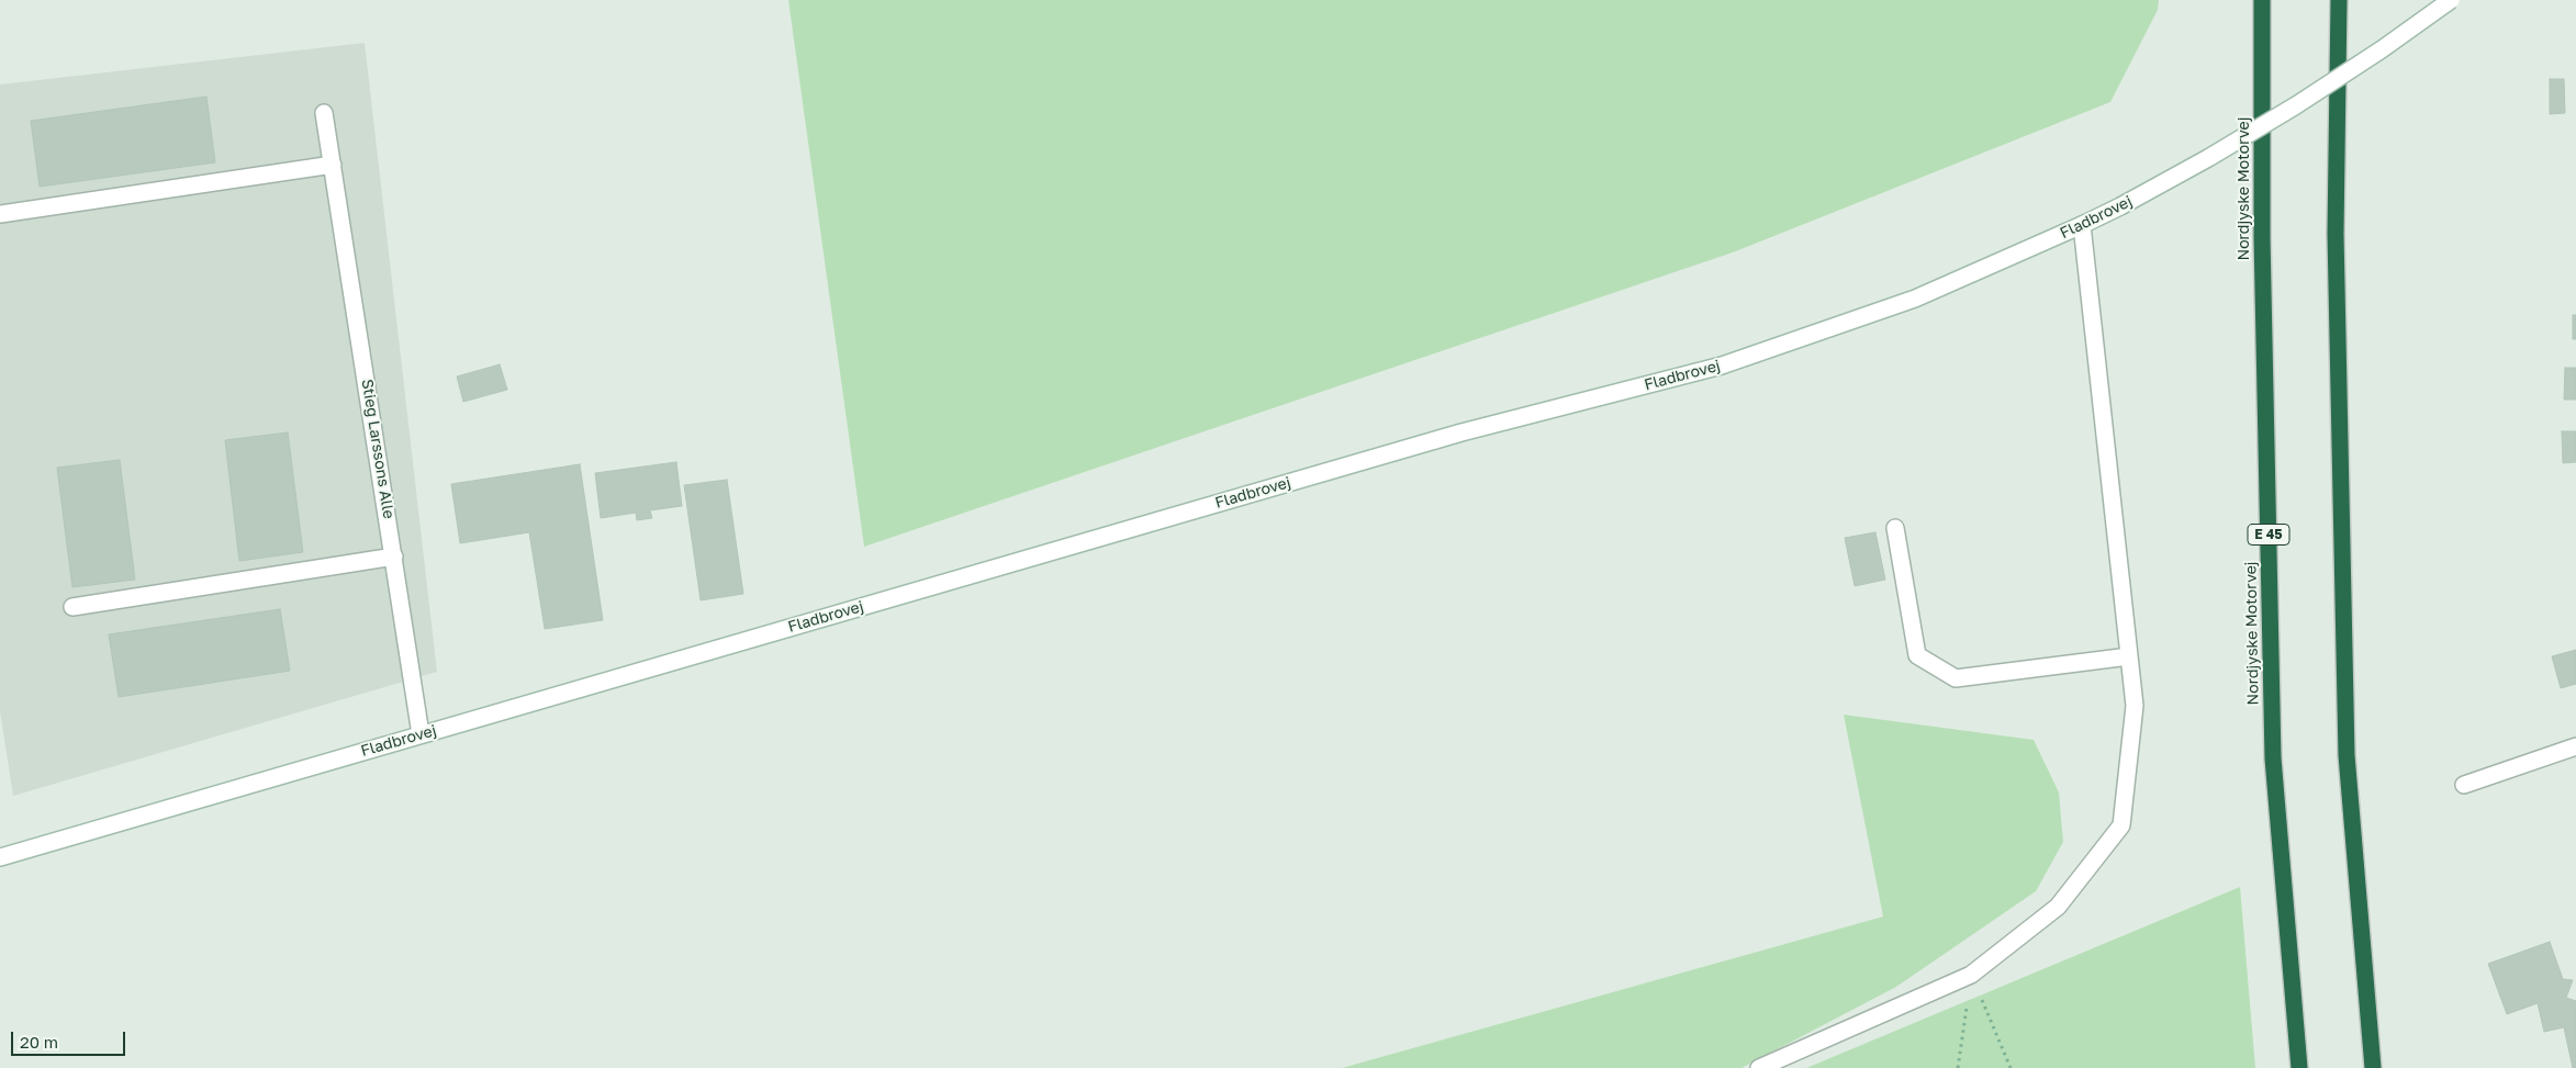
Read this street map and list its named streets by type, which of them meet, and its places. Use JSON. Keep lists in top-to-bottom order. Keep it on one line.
{"streets":{"highway":["Nordjyske Motorvej","E 45"],"main road":["Fladbrovej","Stieg Larssons Alle"]},"crossings":[["Fladbrovej","Stieg Larssons Alle"]],"scale_bar":"20 m"}
